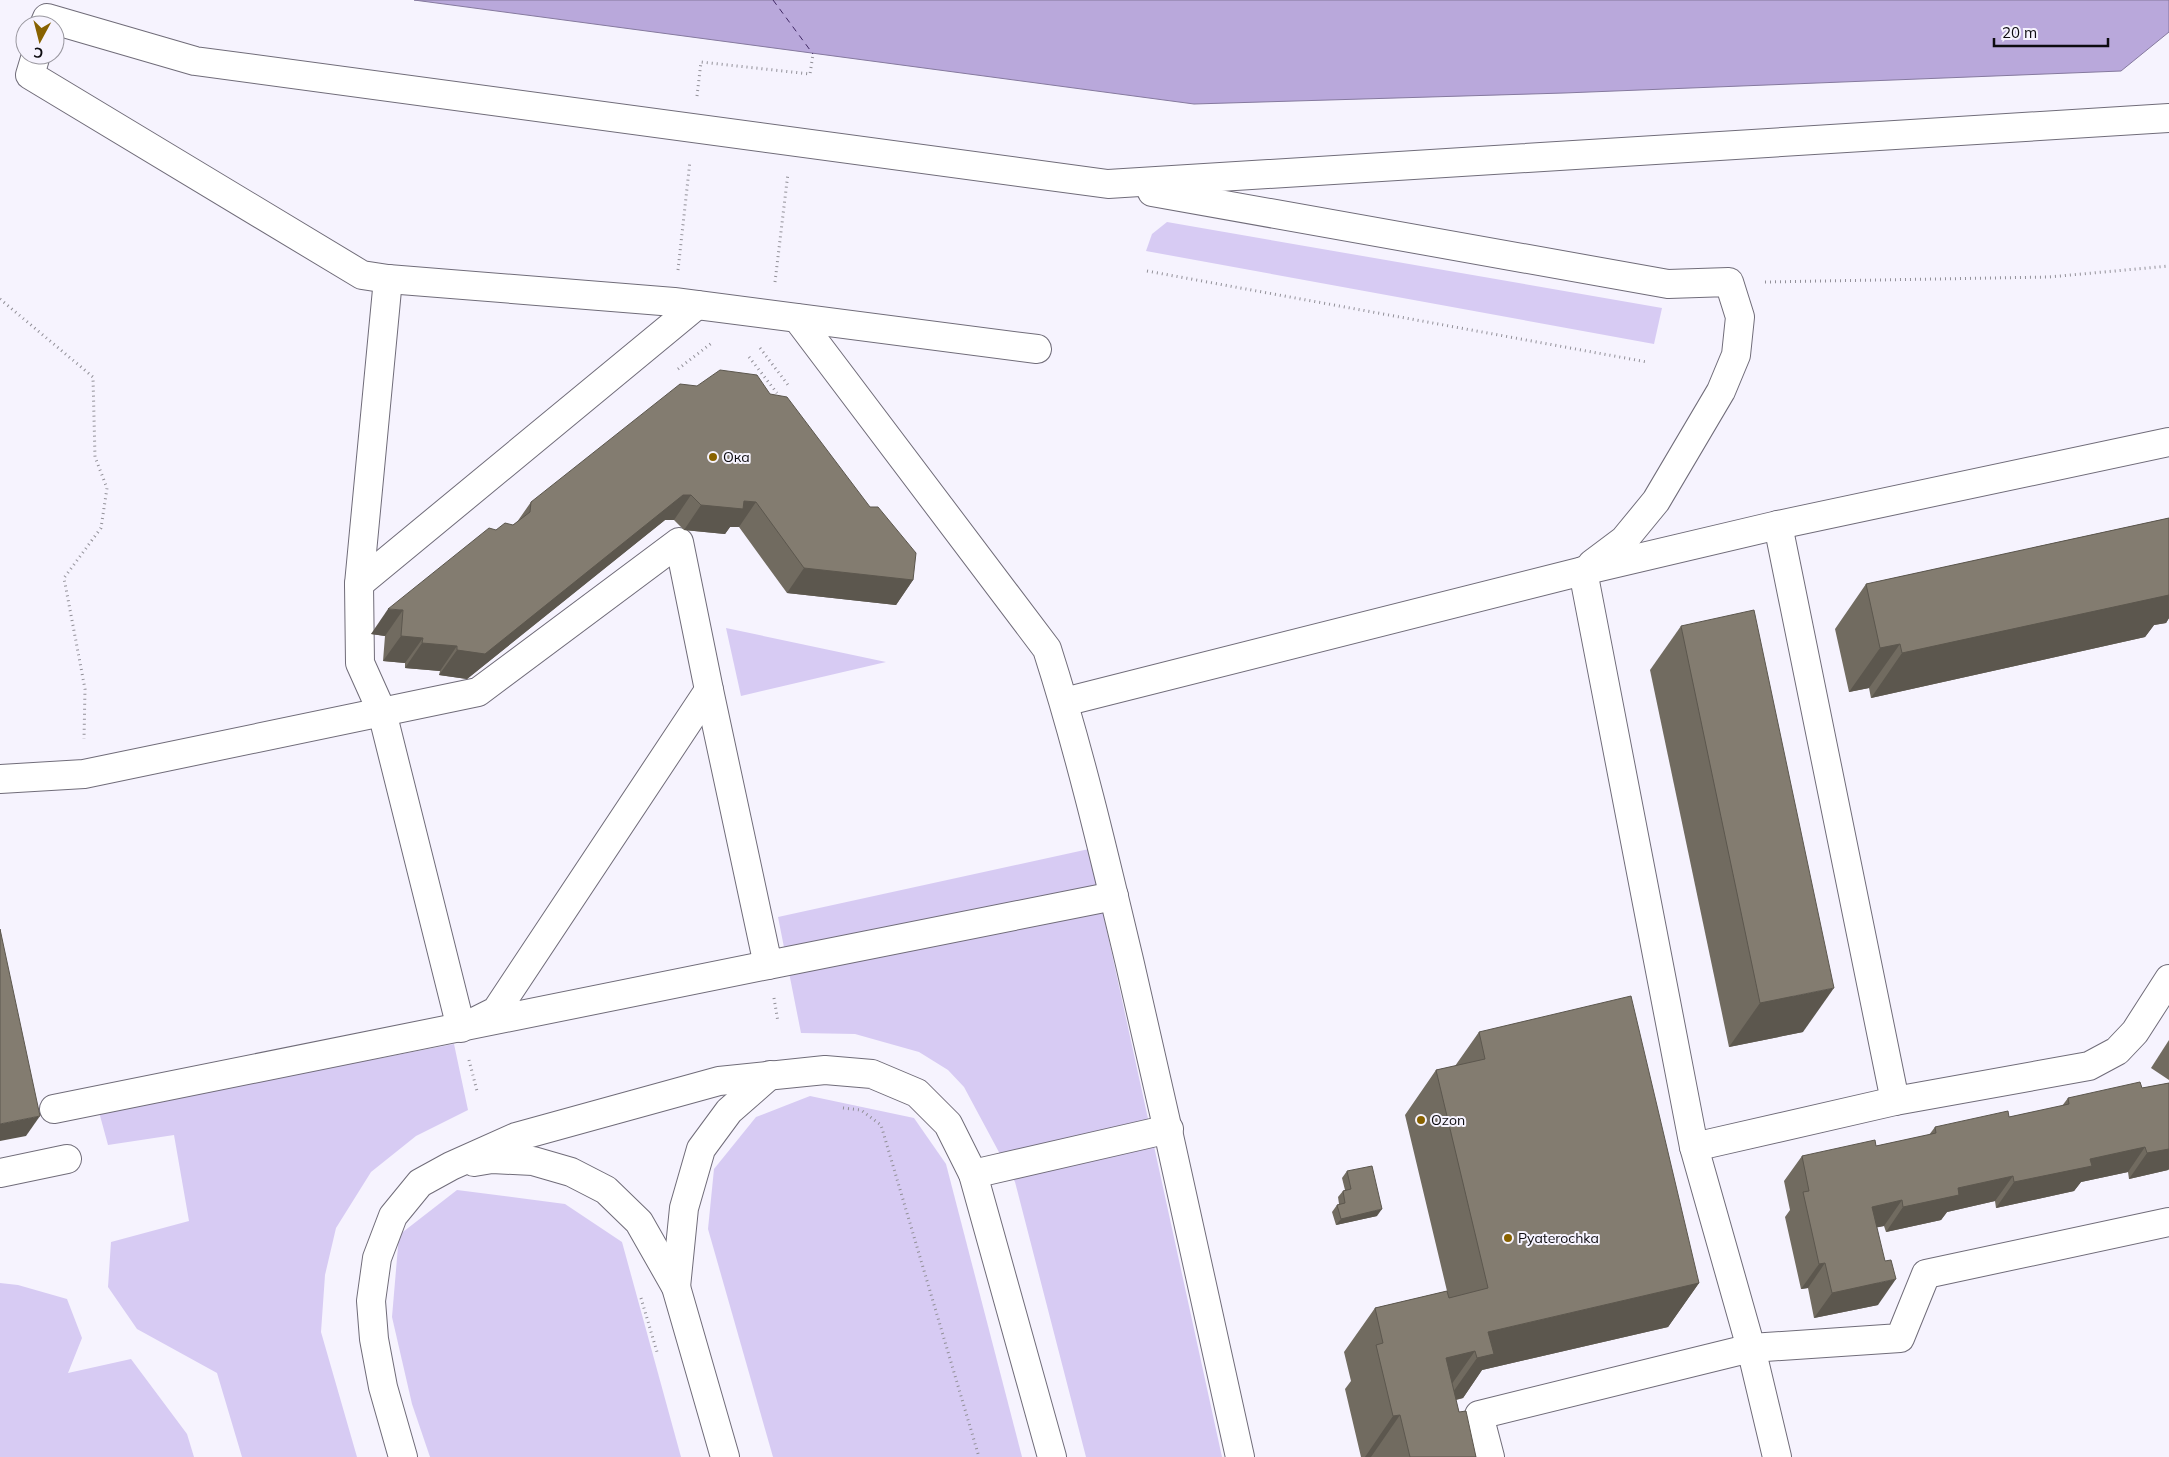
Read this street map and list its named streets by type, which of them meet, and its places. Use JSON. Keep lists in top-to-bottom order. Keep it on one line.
{"places":["Ока","Ozon","Pyaterochka"],"scale_bar":"20 m","north":"bottom"}
